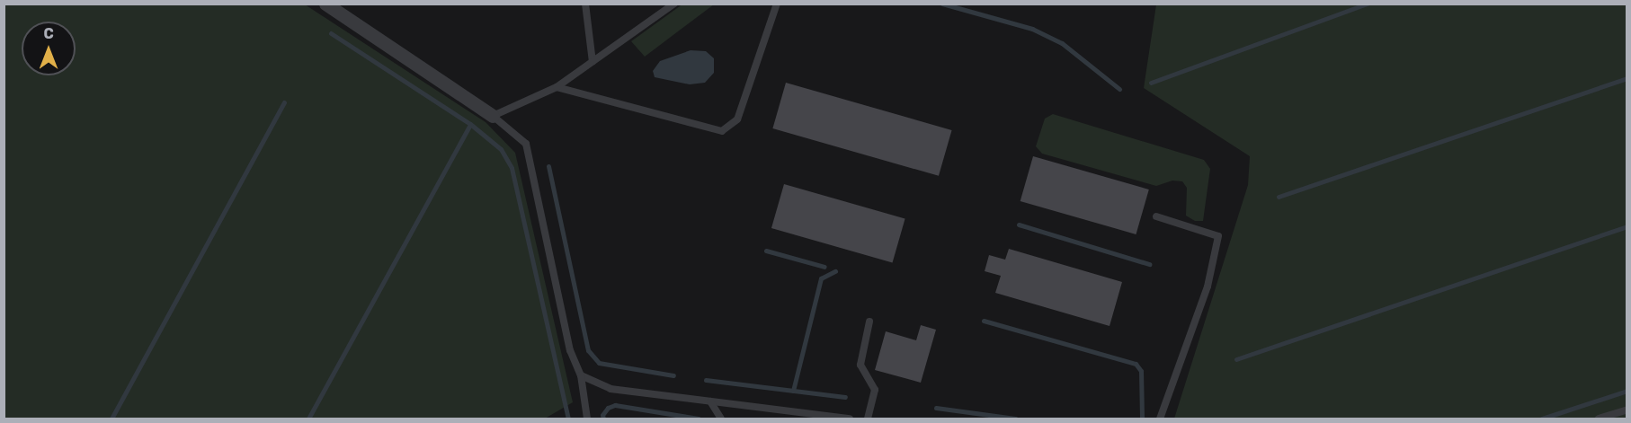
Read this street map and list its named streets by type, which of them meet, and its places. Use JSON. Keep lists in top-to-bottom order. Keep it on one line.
{"north":"top"}
